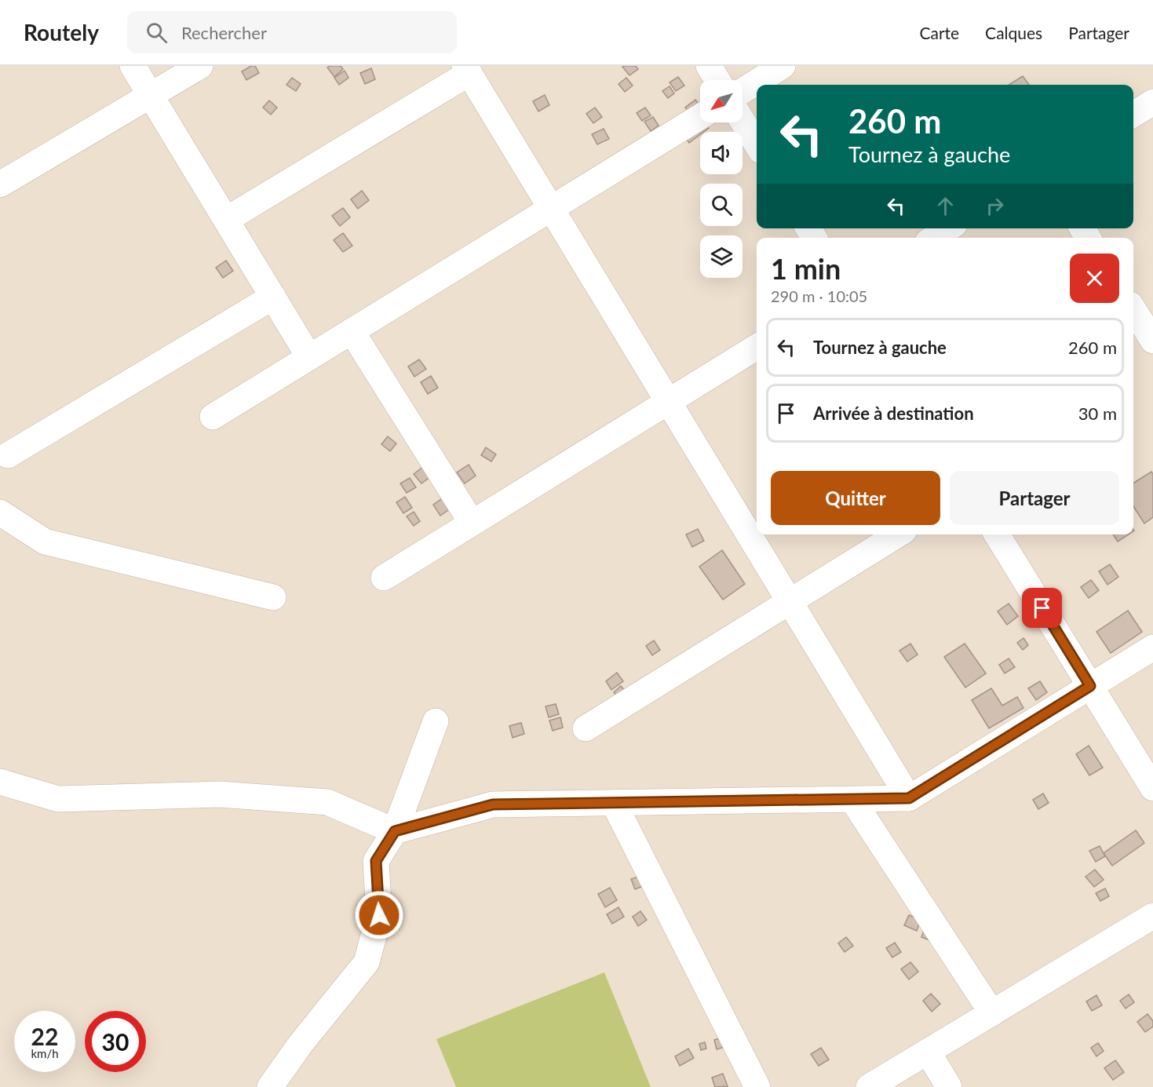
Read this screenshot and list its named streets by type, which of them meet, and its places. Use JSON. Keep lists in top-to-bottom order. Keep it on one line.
{"north":"bottom left","page":{"header":"Routely","search":"Rechercher","nav":["Carte","Calques","Partager"],"turn":["260 m","Tournez à gauche"],"heading":["1 min","290 m · 10:05"],"list":[{"name":"Tournez à gauche","value":"260 m"},{"name":"Arrivée à destination","value":"30 m"}],"buttons":["Quitter","Partager"],"speed":"22 km/h","limit":"30"}}
